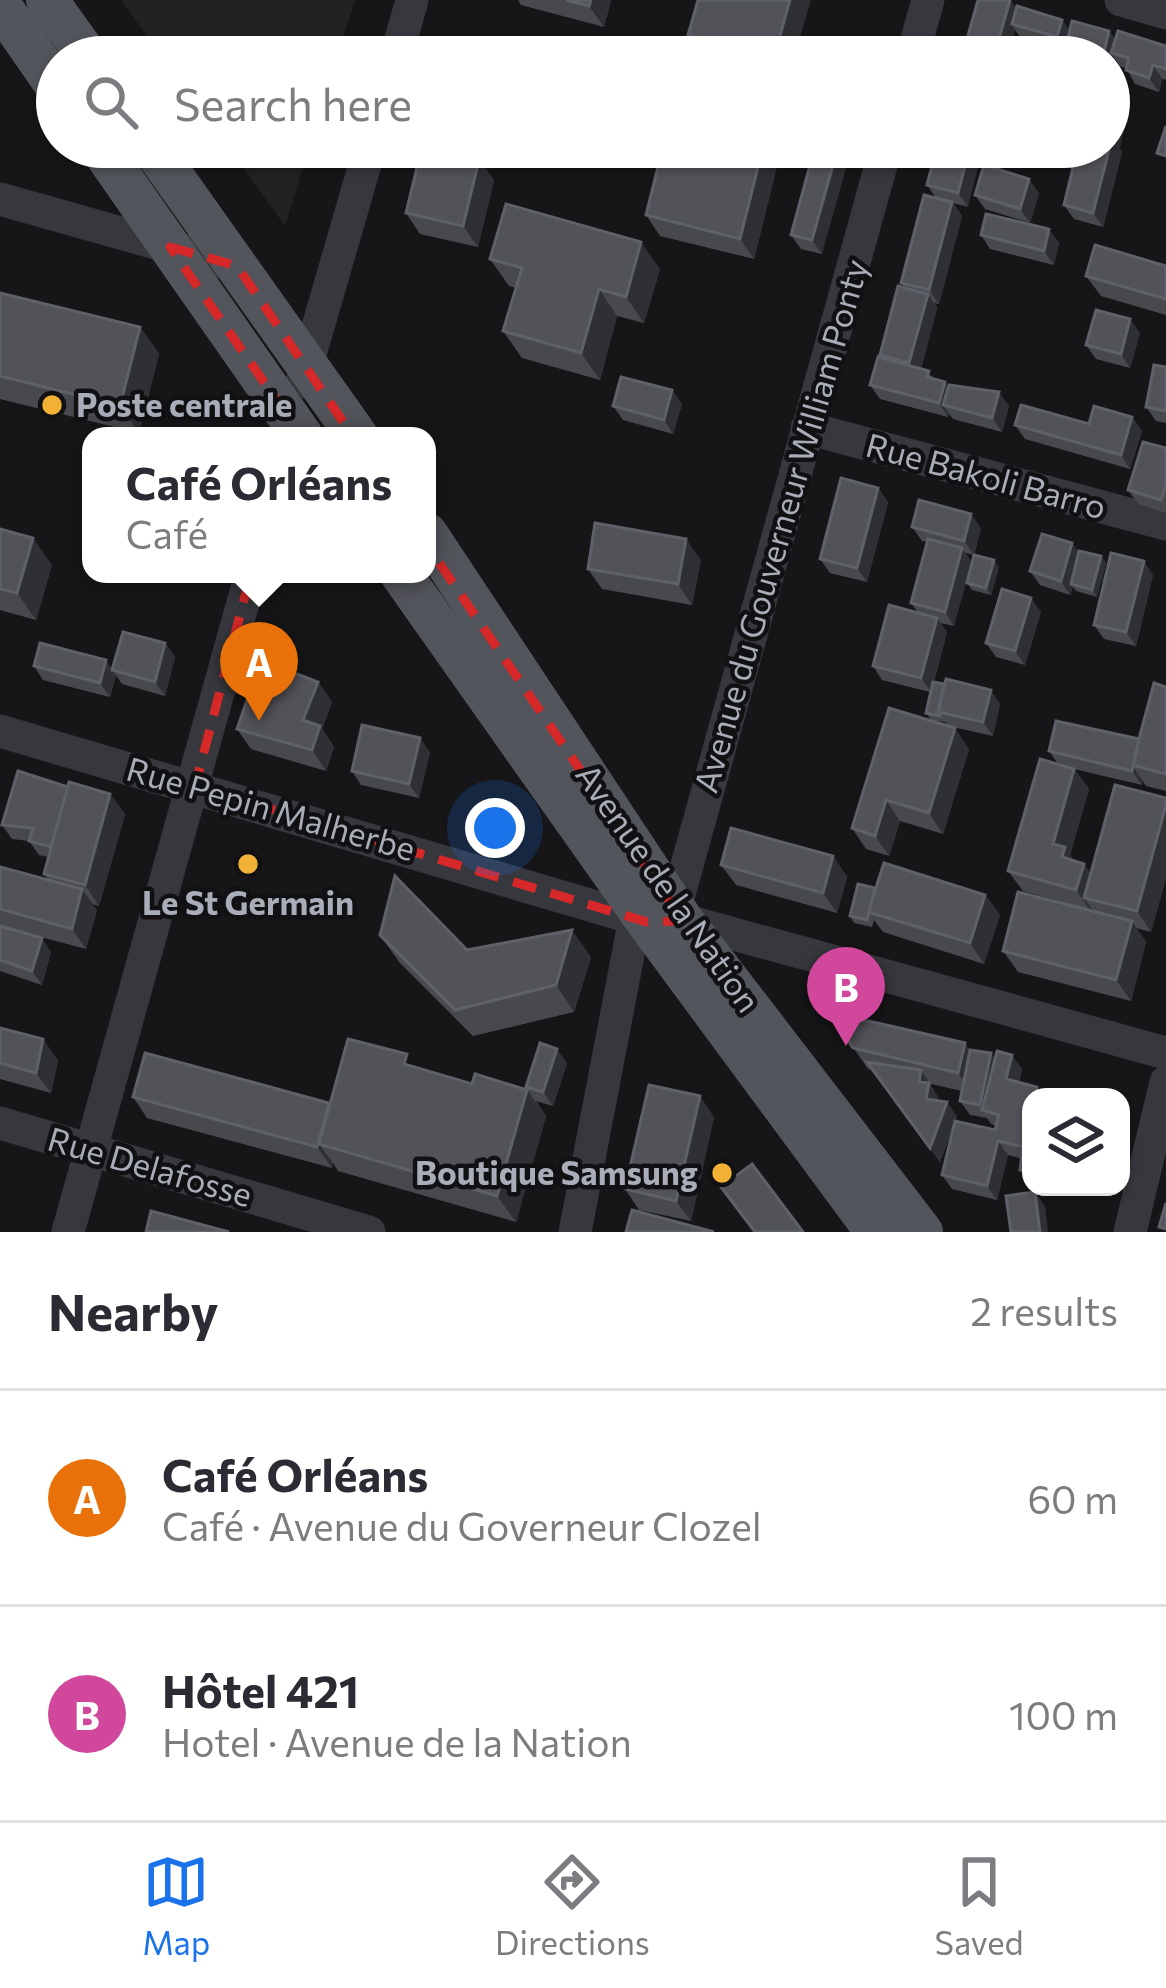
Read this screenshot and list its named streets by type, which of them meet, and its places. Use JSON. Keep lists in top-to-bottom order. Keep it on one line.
{"streets":{"main road":["Avenue de la Nation"],"street":["Rue Bakoli Barro","Avenue du Gouverneur William Ponty","Rue Pepin Malherbe","Rue Delafosse"]},"crossings":[["Rue Bakoli Barro","Avenue du Gouverneur William Ponty"],["Avenue du Gouverneur William Ponty","Rue Pepin Malherbe"],["Avenue du Gouverneur William Ponty","Avenue de la Nation"],["Rue Pepin Malherbe","Avenue de la Nation"]],"places":["Poste centrale","Le St Germain","Boutique Samsung"],"page":{"search":"Search here","popup":["Café Orléans","Café"],"pins":["A","B"],"heading":["Nearby","2 results"],"list":[{"mark":"A","name":"Café Orléans","note":"Café · Avenue du Governeur Clozel","value":"60 m"},{"mark":"B","name":"Hôtel 421","note":"Hotel · Avenue de la Nation","value":"100 m"}],"nav":["Map","Directions","Saved"]}}
